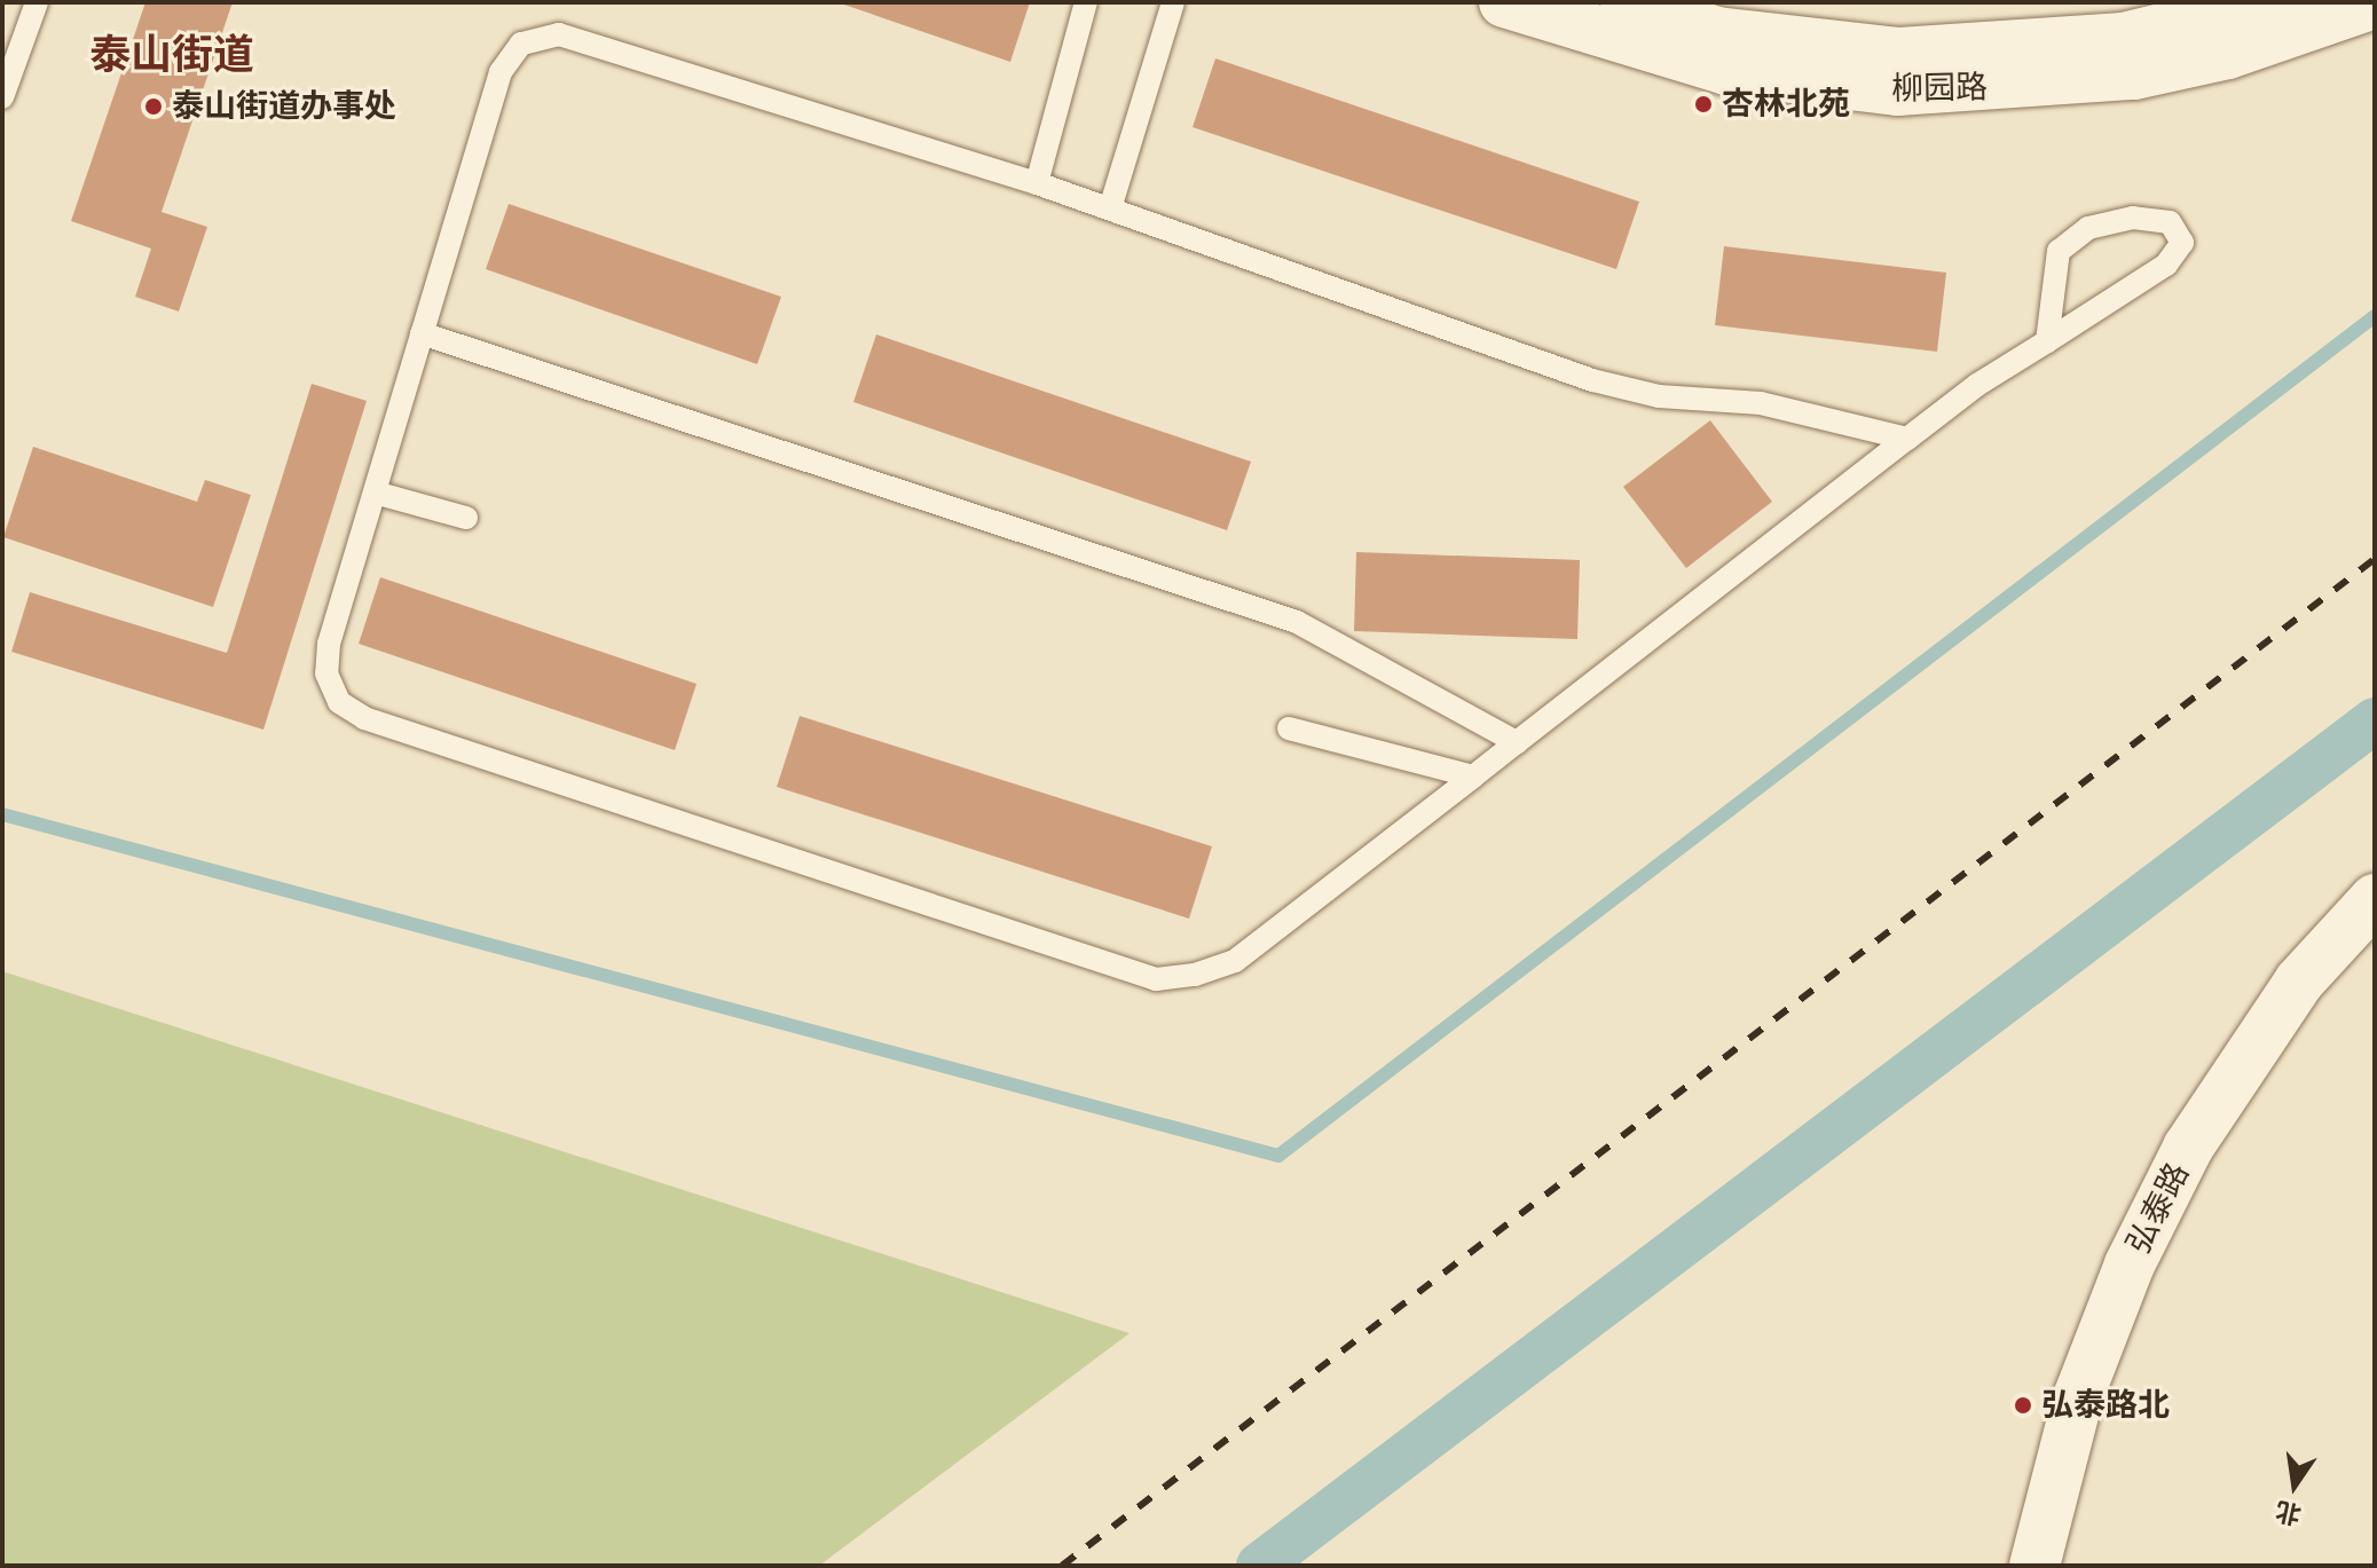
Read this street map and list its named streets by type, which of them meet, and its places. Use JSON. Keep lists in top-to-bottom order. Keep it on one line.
{"streets":{"street":["柳园路","弘泰路"]},"districts":["泰山街道"],"places":["杏林北苑","泰山街道办事处","弘泰路北"],"north":"bottom"}
